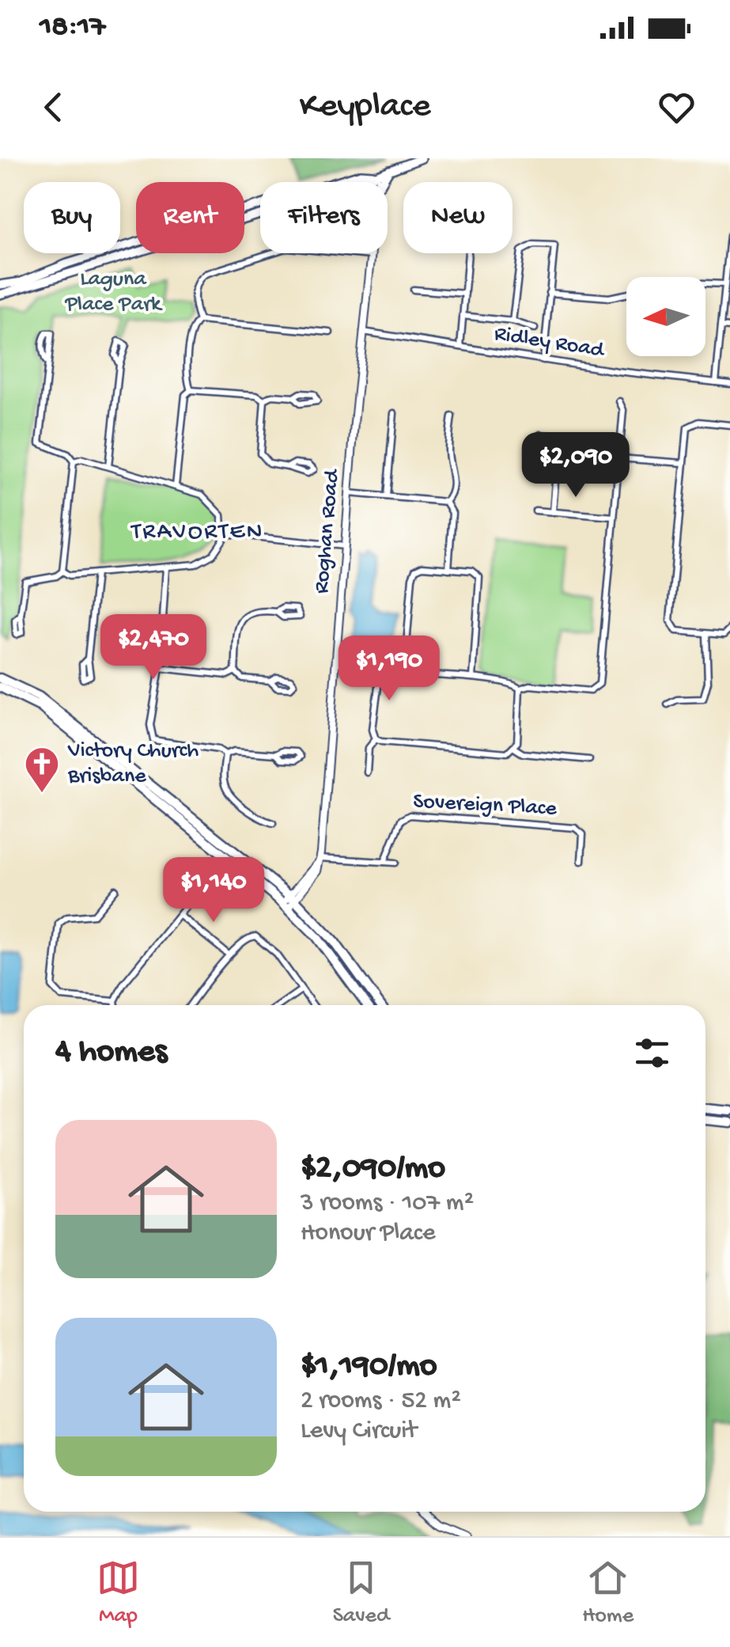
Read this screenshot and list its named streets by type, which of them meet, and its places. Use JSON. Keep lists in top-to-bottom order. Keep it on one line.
{"streets":{"street":["Ridley Road","Roghan Road","Sovereign Place"]},"crossings":[["Ridley Road","Roghan Road"]],"districts":["TRAVORTEN"],"parks":["Laguna Place Park"],"places":{"church":["Victory Church Brisbane"]},"north":"left","page":{"status":"18:17","header":"Keyplace","chip":["Buy","Rent","Filters","New"],"price":["$2,090","$2,470","$1,190","$1,140"],"heading":"4 homes","list":[{"name":"$2,090/mo","note":"3 rooms · 107 m² · Honour Place"},{"name":"$1,190/mo","note":"2 rooms · 52 m² · Levy Circuit"}],"tabs":["Map","Saved","Home"]}}
